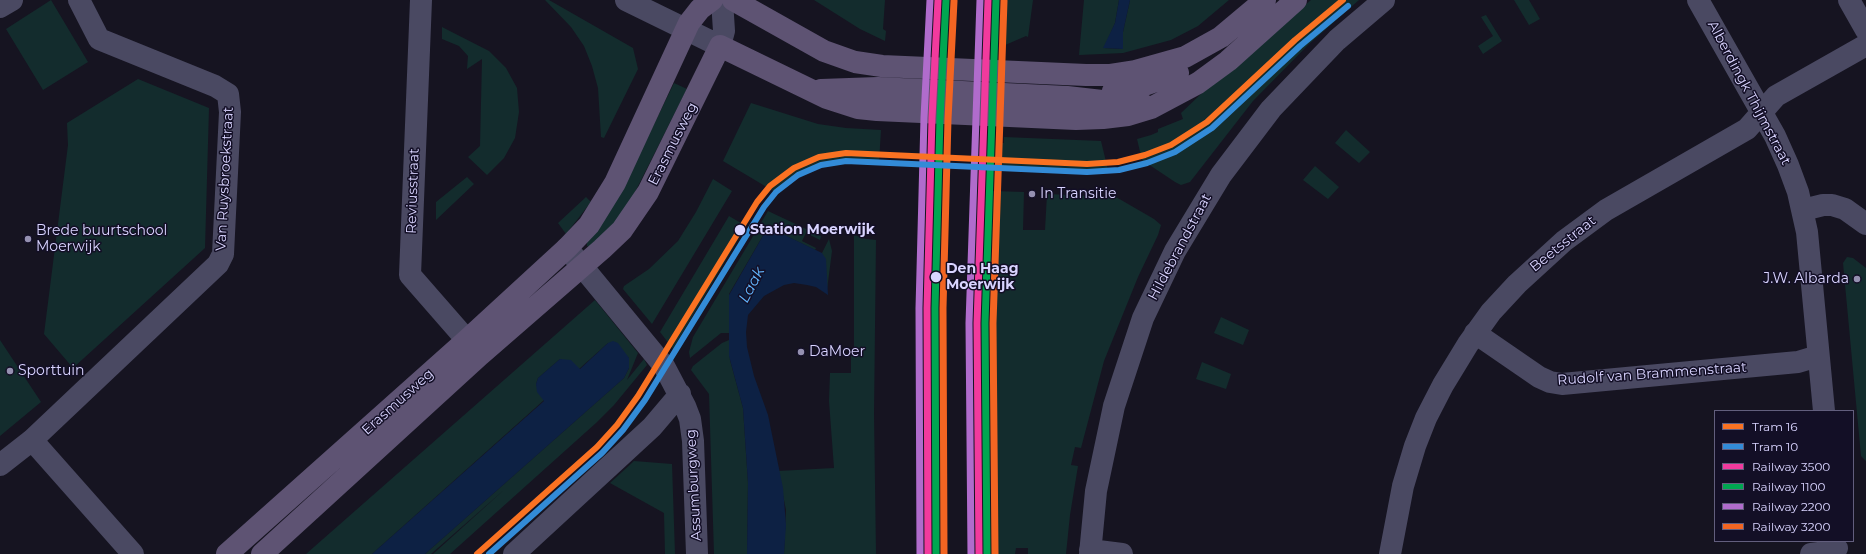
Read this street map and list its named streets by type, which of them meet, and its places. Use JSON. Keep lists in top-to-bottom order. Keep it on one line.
{"streets":{"main road":["Erasmusweg"],"street":["Alberdingk Thijmstraat","Van Ruysbroekstraat","Reviusstraat","Beetsstraat","Hildebrandstraat","Rudolf van Brammenstraat","Assumburgweg"]},"crossings":[["Alberdingk Thijmstraat","Beetsstraat"],["Alberdingk Thijmstraat","Rudolf van Brammenstraat"],["Erasmusweg","Reviusstraat"],["Beetsstraat","Rudolf van Brammenstraat"]],"water":["Laak"],"places":["In Transitie","Station Moerwijk","Brede buurtschool Moerwijk","Den Haag Moerwijk","J.W. Albarda","DaMoer","Sporttuin"],"lines":["tram line 16","rail line 3500","rail line 1100","rail line 2200","rail line 3200","tram line 10"],"legend":["Tram 16","Tram 10","Railway 3500","Railway 1100","Railway 2200","Railway 3200"]}
